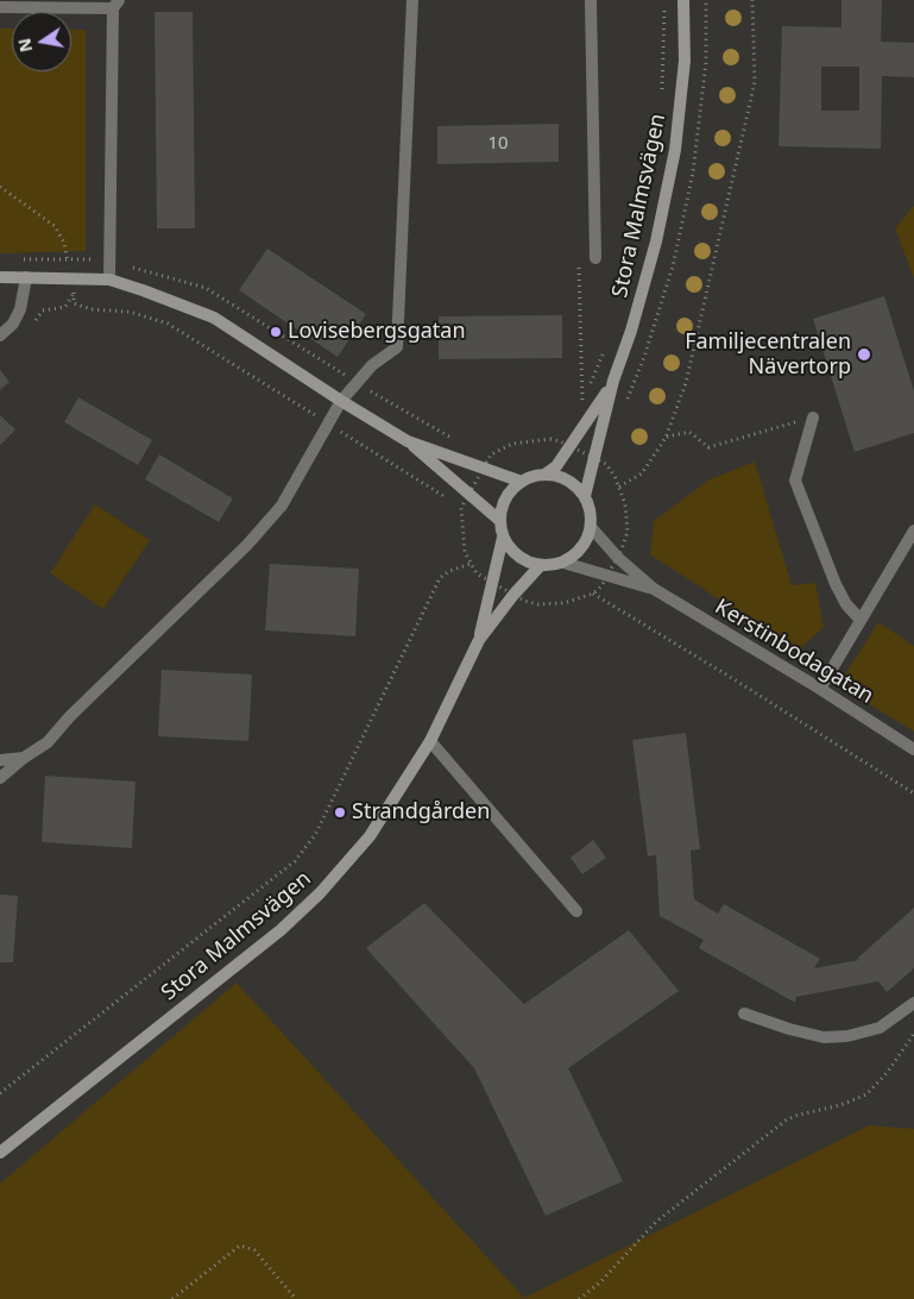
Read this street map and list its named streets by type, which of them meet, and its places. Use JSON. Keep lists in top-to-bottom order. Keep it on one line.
{"streets":{"street":["Stora Malmsvägen","Kerstinbodagatan"]},"crossings":[["Stora Malmsvägen","Kerstinbodagatan"]],"places":["Lovisebergsgatan","Familjecentralen Nävertorp","Strandgården"],"house_numbers":["10"],"north":"left"}
